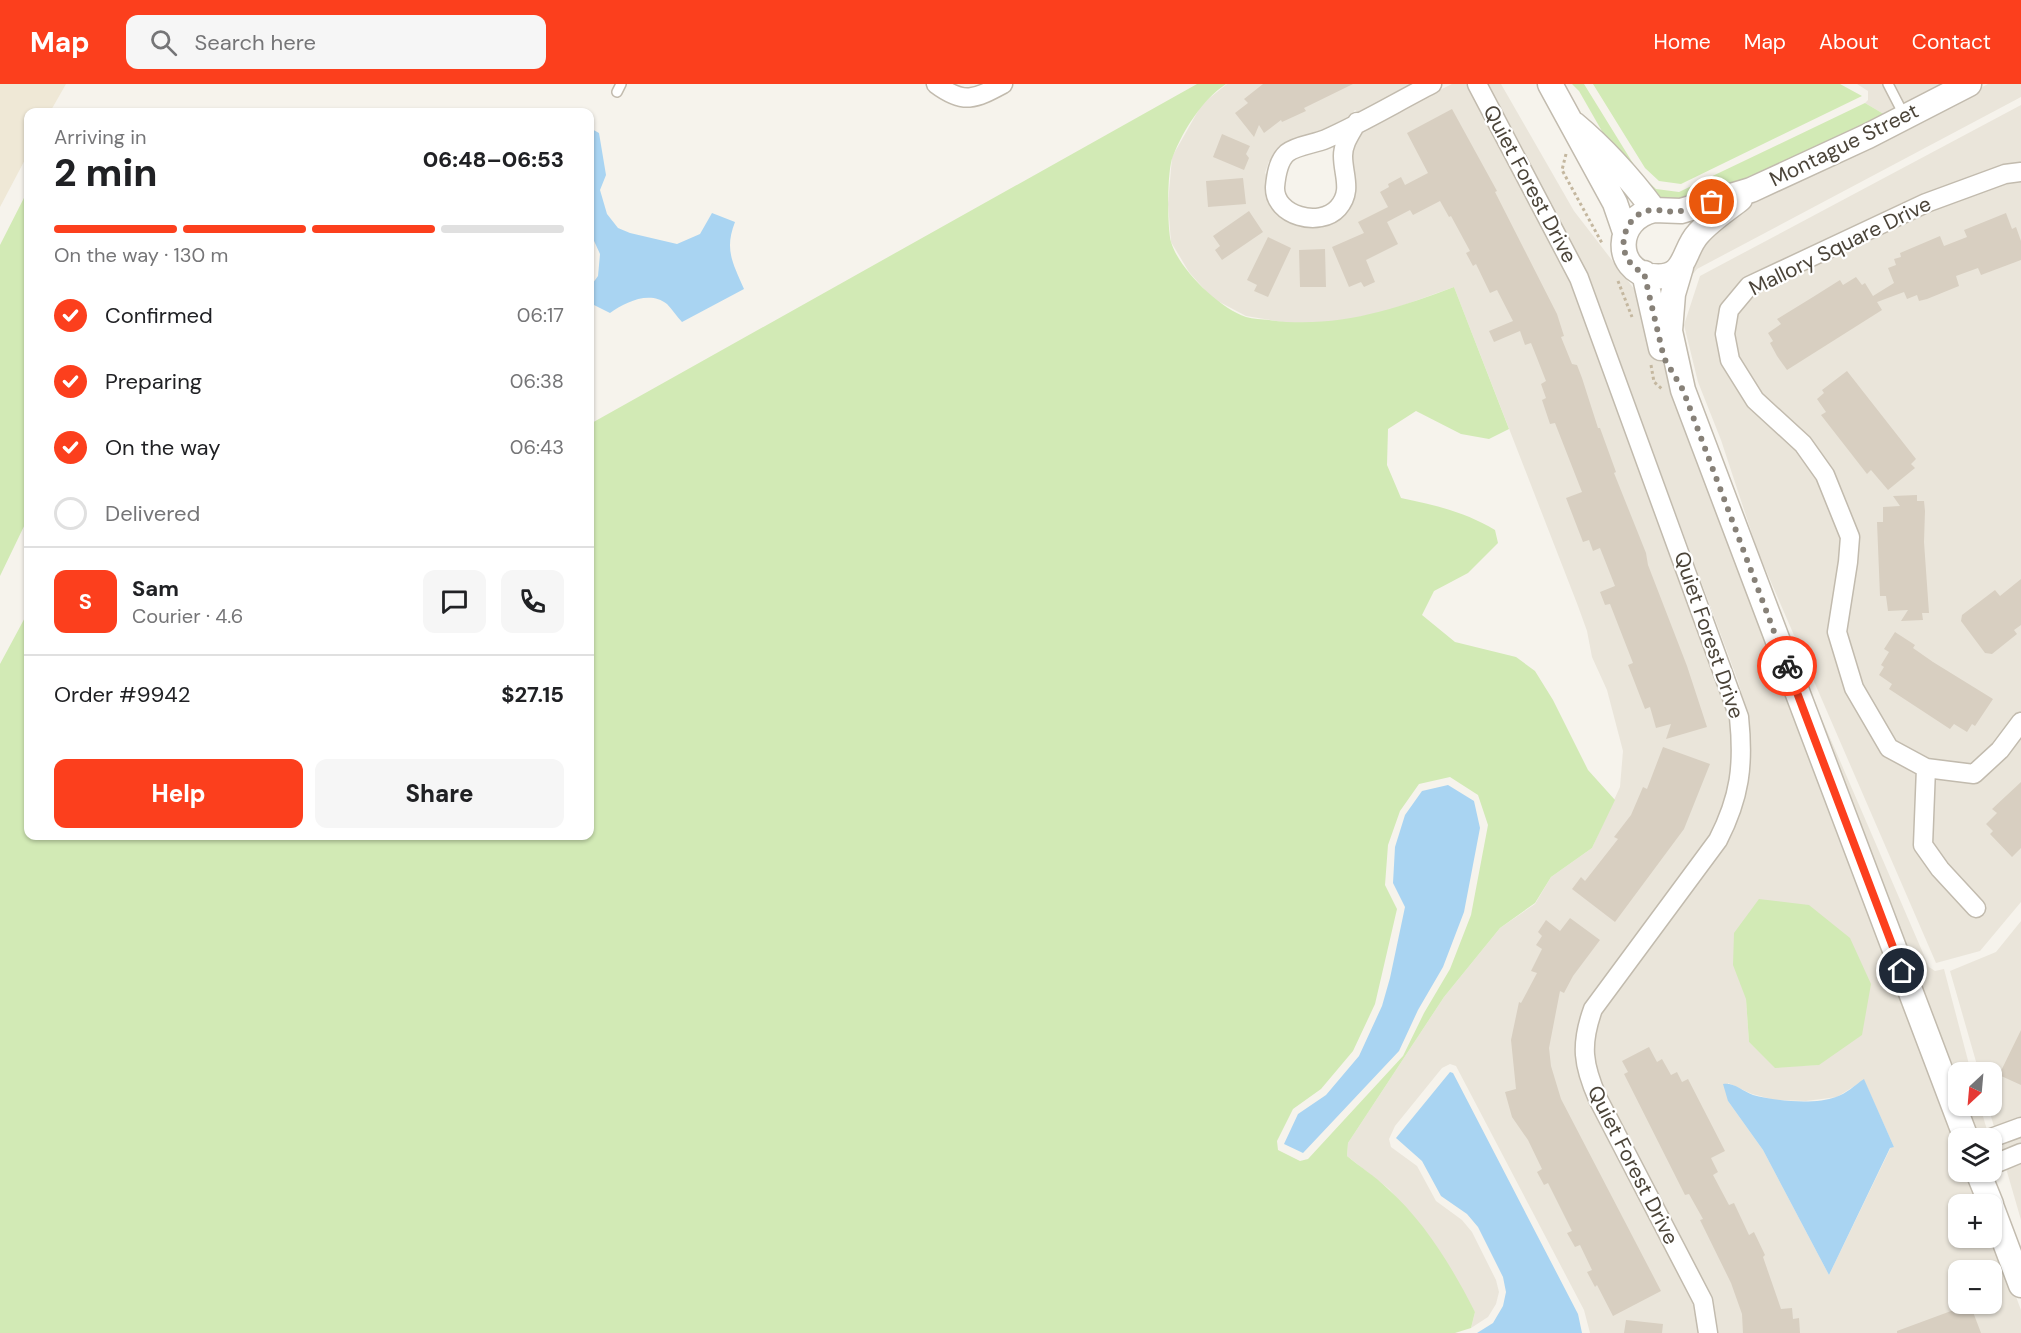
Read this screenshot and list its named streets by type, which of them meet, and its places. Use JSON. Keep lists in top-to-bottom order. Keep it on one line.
{"streets":{"street":["Montague Street","Quiet Forest Drive","Mallory Square Drive"]},"north":"bottom left","page":{"header":"Map","search":"Search here","nav":["Home","Map","About","Contact"],"heading":["2 min","Arriving in","06:48–06:53"],"panel":["Sam","Courier · 4.6","Order #9942","$27.15"],"bar":"On the way · 130 m","list":[["Confirmed","06:17"],["Preparing","06:38"],["On the way","06:43"],"Delivered"],"round":"S","buttons":["Help","Share"],"map_buttons":["+","−"]}}
